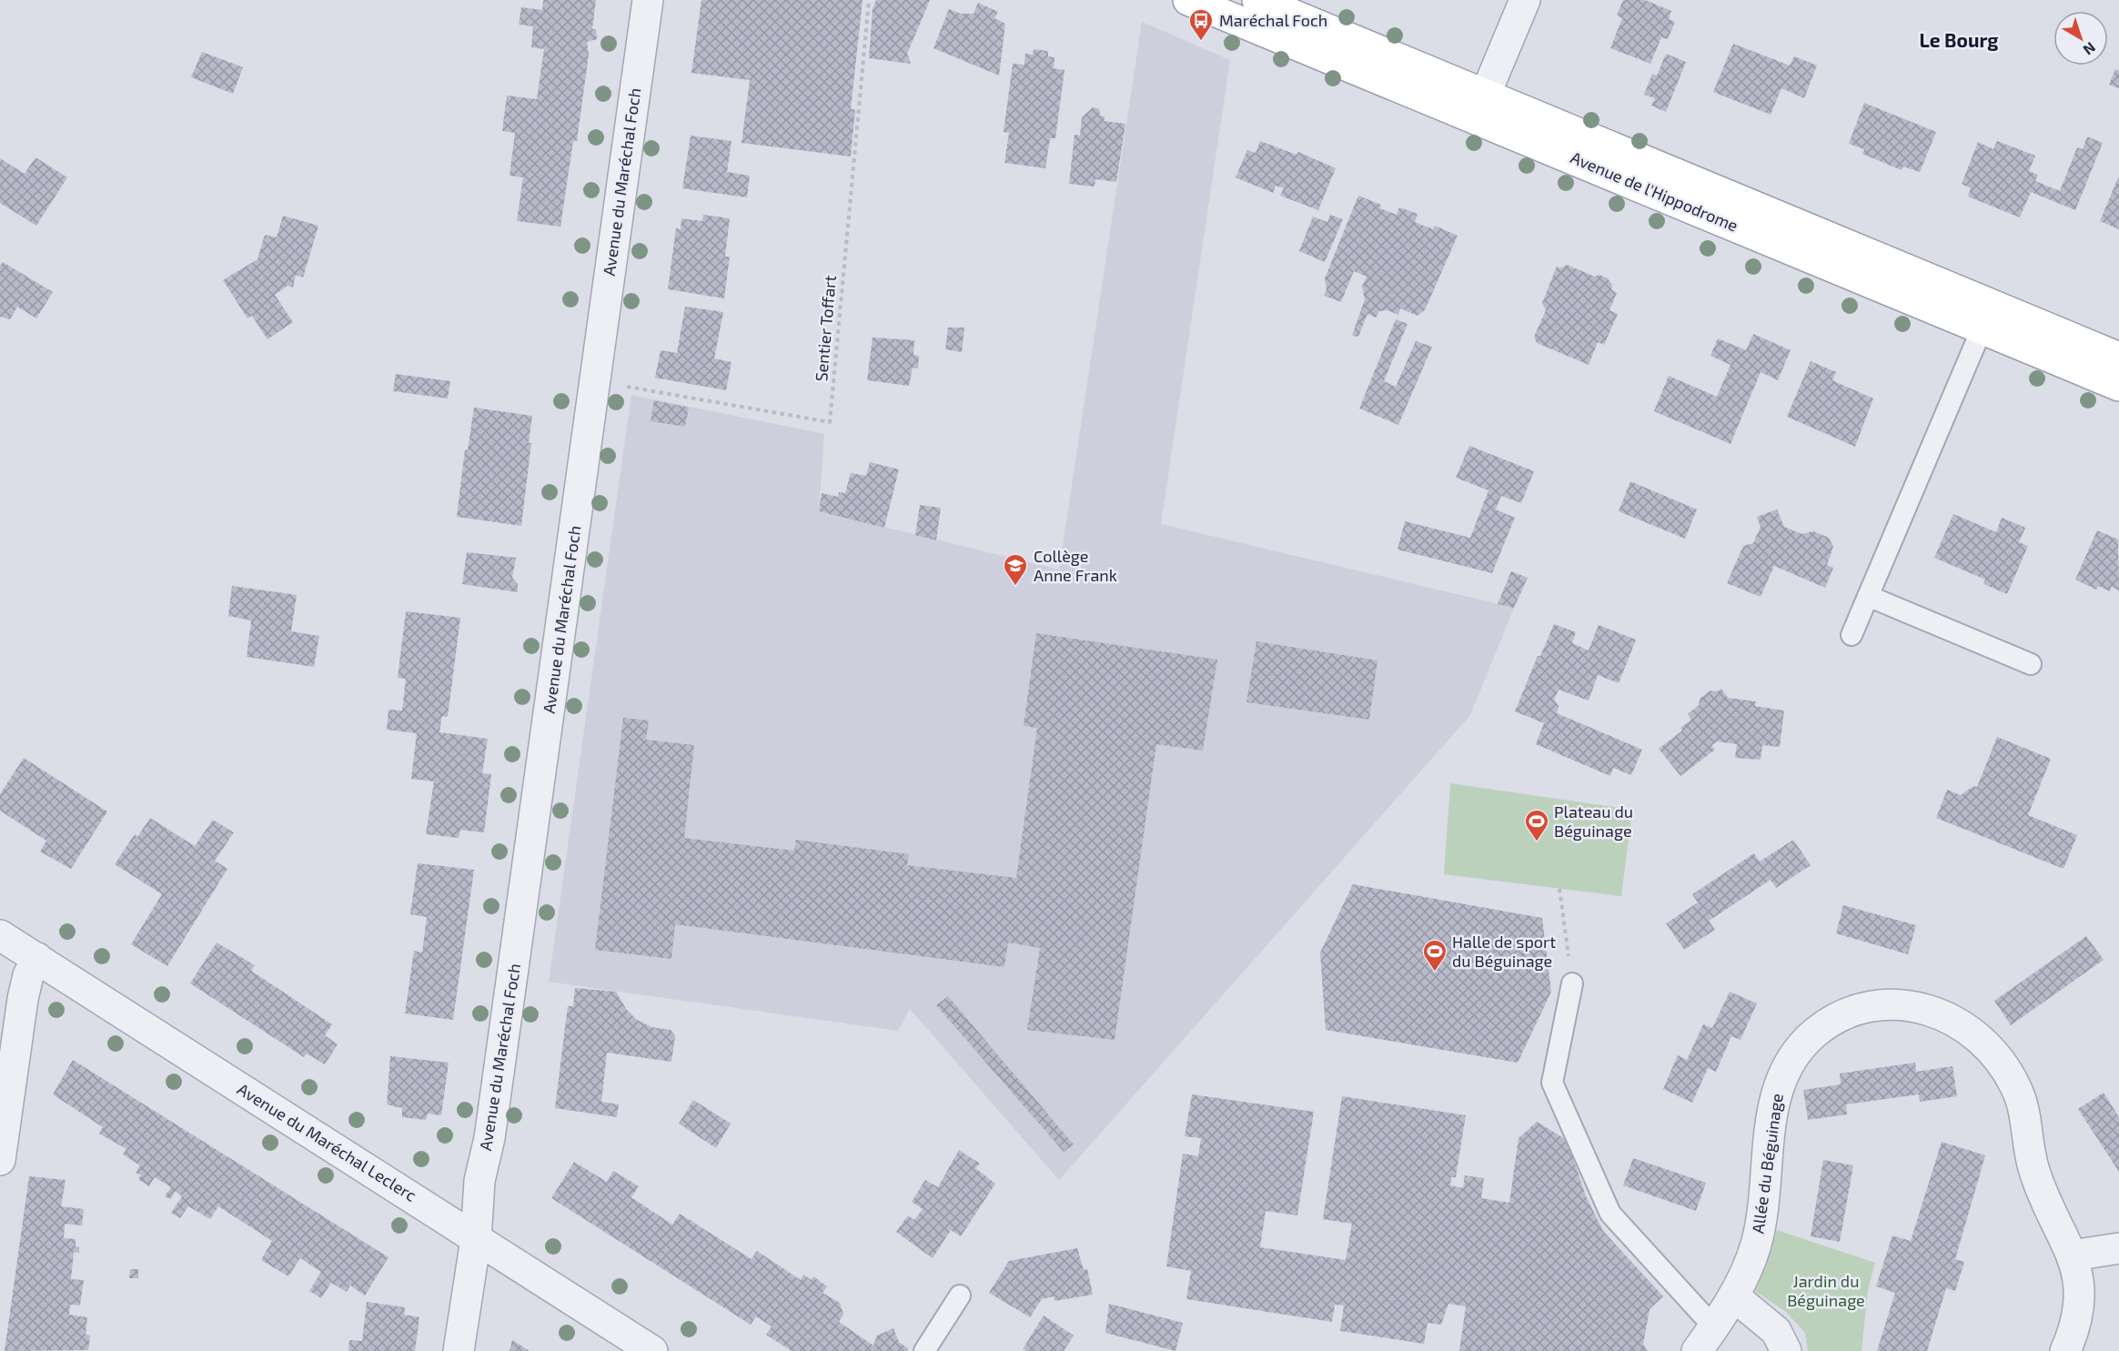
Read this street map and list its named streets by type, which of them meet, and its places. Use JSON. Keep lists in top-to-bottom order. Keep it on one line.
{"streets":{"main road":["Avenue de l'Hippodrome"],"street":["Avenue du Maréchal Foch","Avenue du Maréchal Leclerc","Allée du Béguinage"],"path":["Sentier Toffart"]},"crossings":[["Avenue du Maréchal Foch","Sentier Toffart"],["Avenue du Maréchal Foch","Avenue du Maréchal Leclerc"]],"districts":["Le Bourg"],"parks":["Jardin du Béguinage"],"places":{"bus stop":["Maréchal Foch"],"school or university":["Collège Anne Frank"],"sports":["Plateau du Béguinage","Halle de sport du Béguinage"]},"north":"bottom right"}
